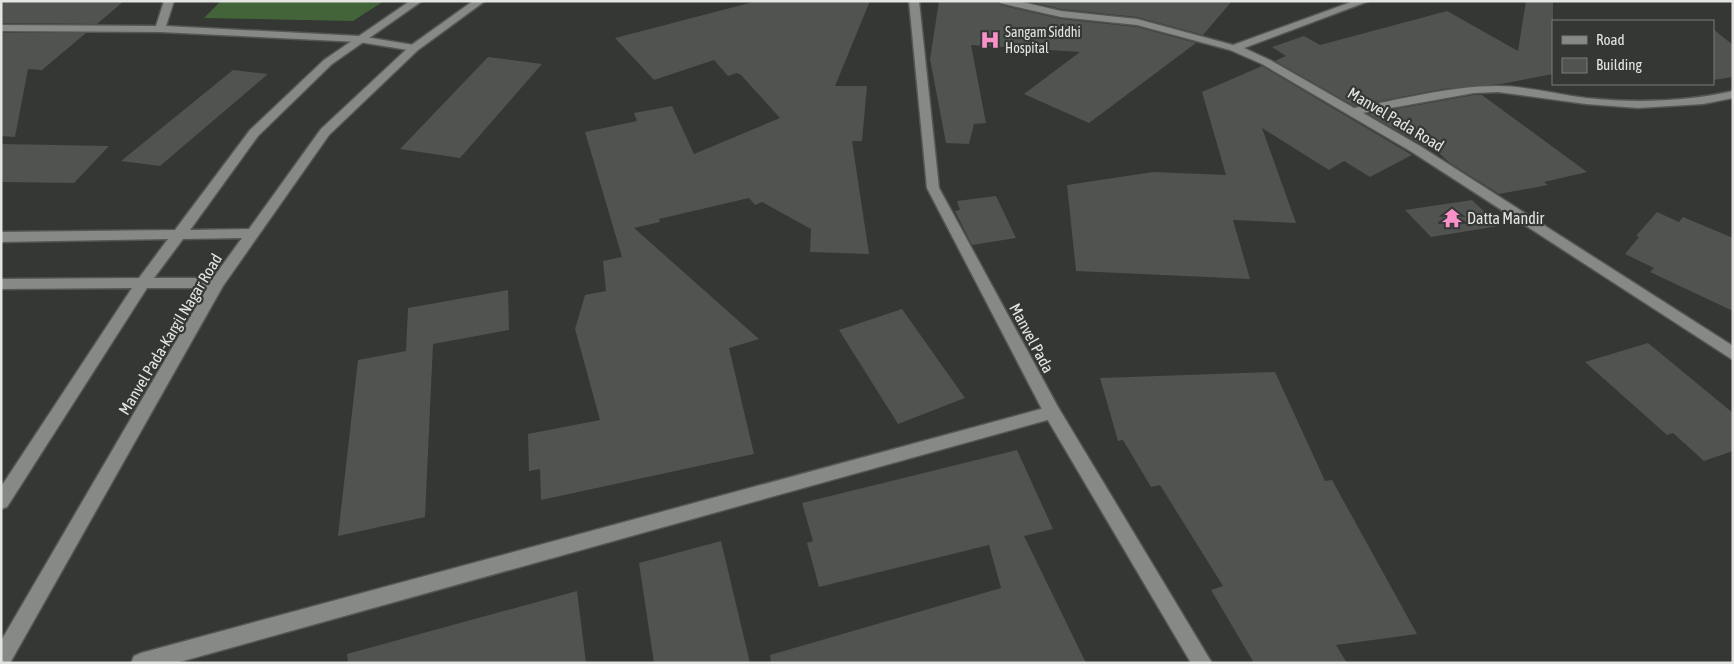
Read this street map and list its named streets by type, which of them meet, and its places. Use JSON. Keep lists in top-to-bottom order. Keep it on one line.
{"streets":{"street":["Manvel Pada Road","Manvel Pada-Kargil Nagar Road","Manvel Pada"]},"places":{"hospital":["Sangam Siddhi Hospital"],"temple":["Datta Mandir"]},"legend":["Road","Building"]}
